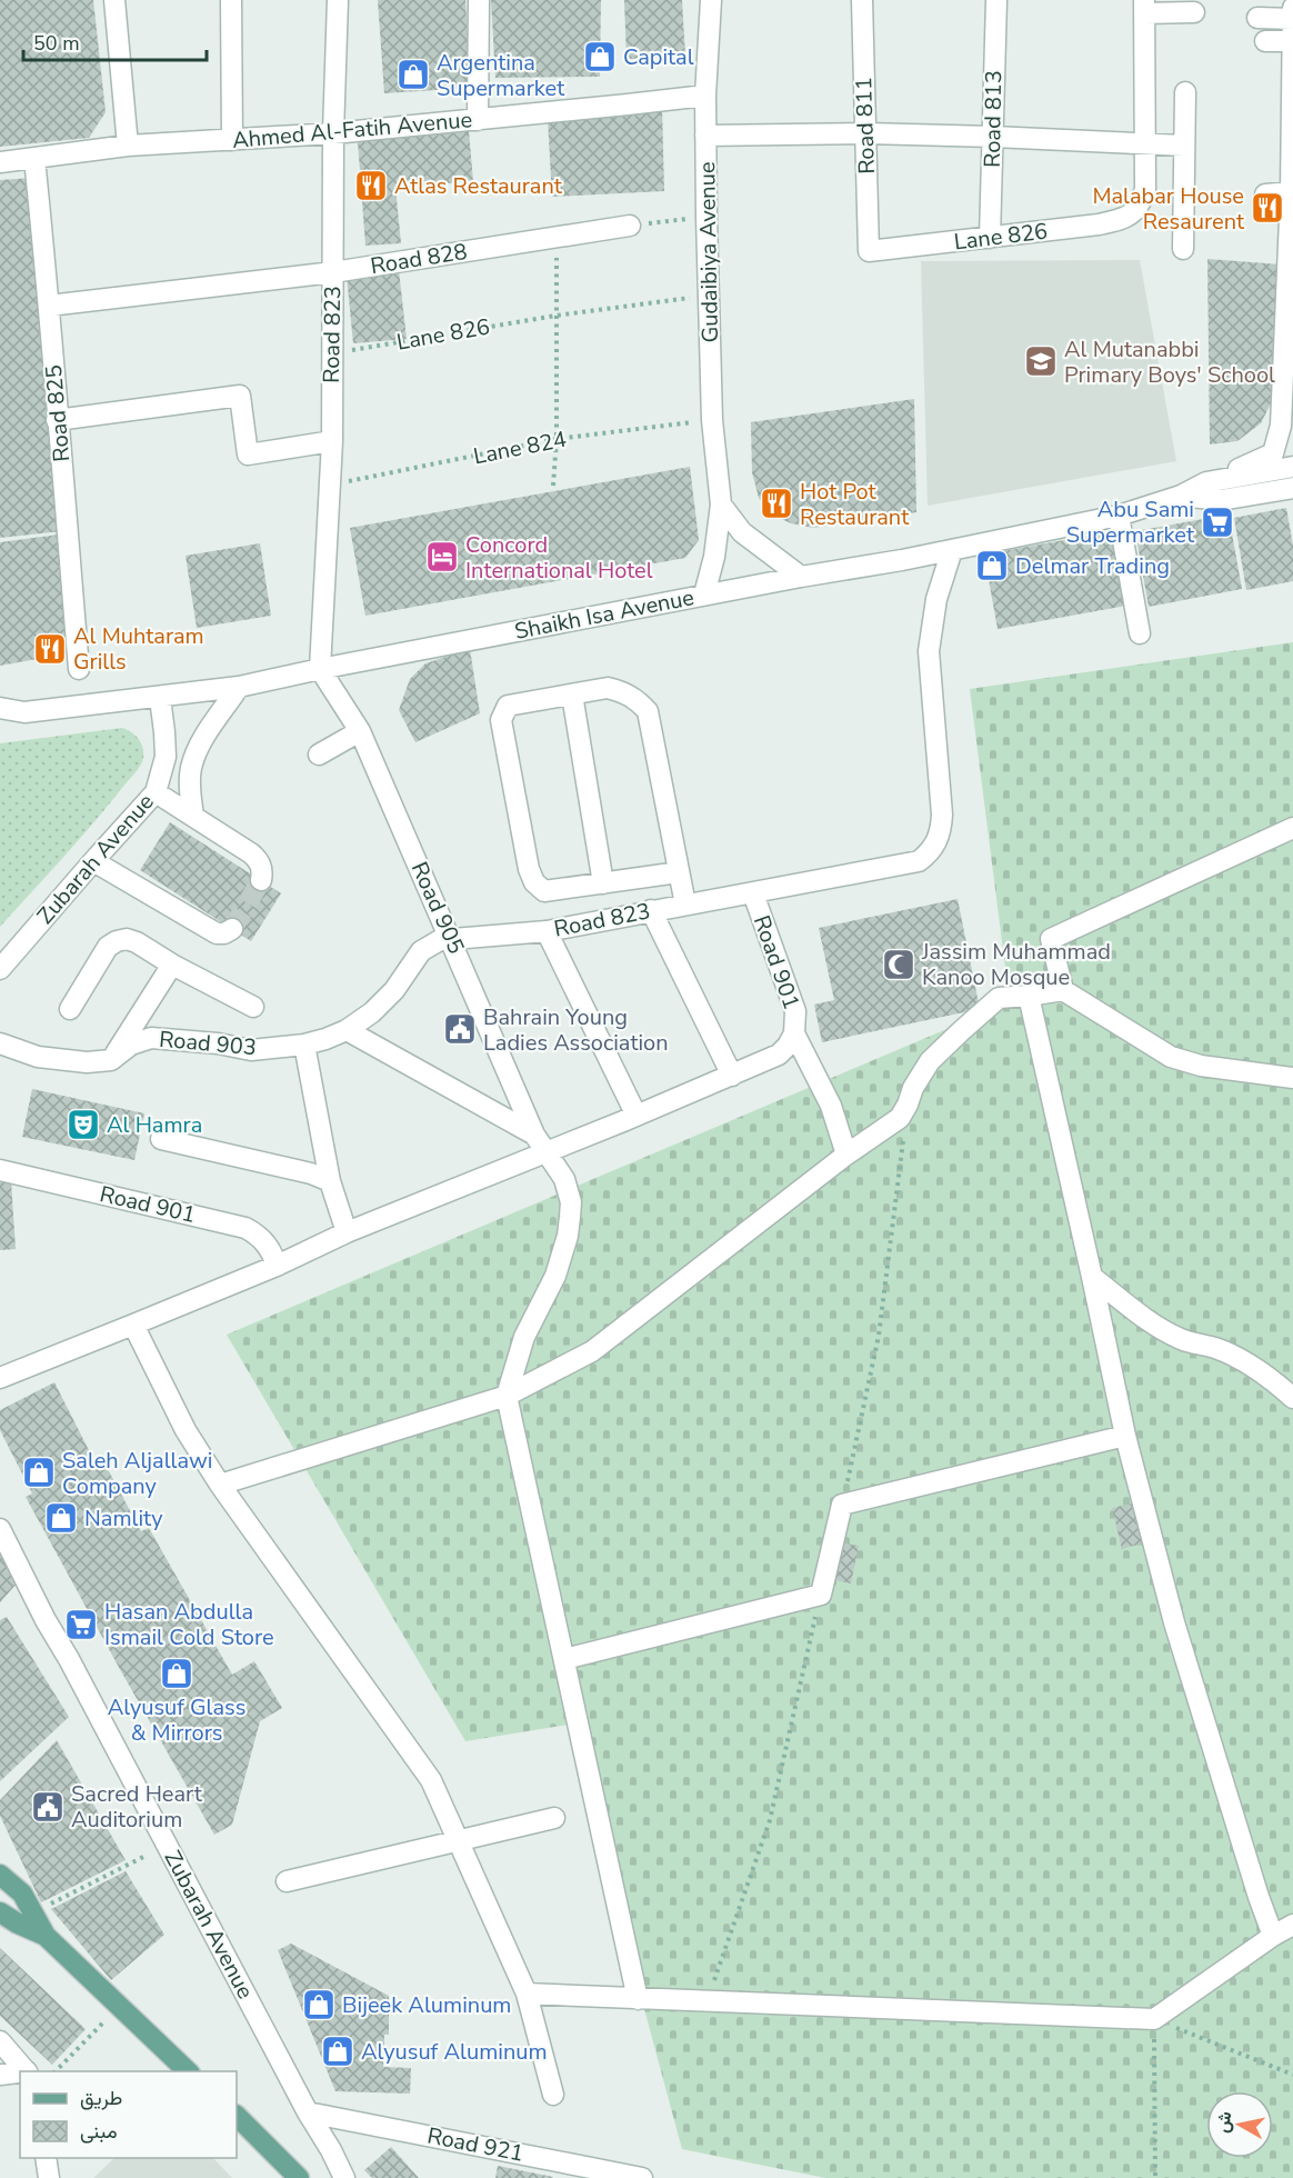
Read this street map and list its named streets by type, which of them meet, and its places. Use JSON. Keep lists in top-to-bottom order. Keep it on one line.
{"streets":{"street":["Road 813","Road 811","Ahmed Al-Fatih Avenue","Lane 826","Gudaibiya Avenue","Road 828","Road 823","Road 825","Shaikh Isa Avenue","Zubarah Avenue","Road 905","Road 901","Road 903","Road 921"],"path":["Lane 824"]},"crossings":[["Road 813","Lane 826"],["Road 811","Lane 826"],["Ahmed Al-Fatih Avenue","Gudaibiya Avenue"],["Ahmed Al-Fatih Avenue","Road 823"],["Ahmed Al-Fatih Avenue","Road 825"],["Lane 826","Gudaibiya Avenue"],["Lane 826","Road 823"],["Gudaibiya Avenue","Lane 824"],["Gudaibiya Avenue","Shaikh Isa Avenue"],["Road 828","Road 823"],["Road 828","Road 825"],["Road 823","Lane 824"],["Road 823","Shaikh Isa Avenue"],["Road 823","Road 905"],["Road 823","Road 901"],["Road 823","Road 903"],["Shaikh Isa Avenue","Zubarah Avenue"],["Shaikh Isa Avenue","Road 905"],["Shaikh Isa Avenue","Road 901"],["Zubarah Avenue","Road 921"],["Road 905","Road 901"],["Road 905","Road 903"]],"places":{"shop":["Capital","Argentina Supermarket","Delmar Trading","Saleh Aljallawi Company","Namlity","Alyusuf Glass & Mirrors","Bijeek Aluminum","Alyusuf Aluminum"],"restaurant":["Atlas Restaurant","Malabar House Resaurent","Hot Pot Restaurant","Al Muhtaram Grills"],"school or university":["Al Mutanabbi Primary Boys' School"],"supermarket":["Abu Sami Supermarket","Hasan Abdulla Ismail Cold Store"],"hotel":["Concord International Hotel"],"mosque":["Jassim Muhammad Kanoo Mosque"],"public building":["Bahrain Young Ladies Association","Sacred Heart Auditorium"],"theatre":["Al Hamra"]},"legend":["طريق","مبنى"],"scale_bar":"50 m","north":"left"}
